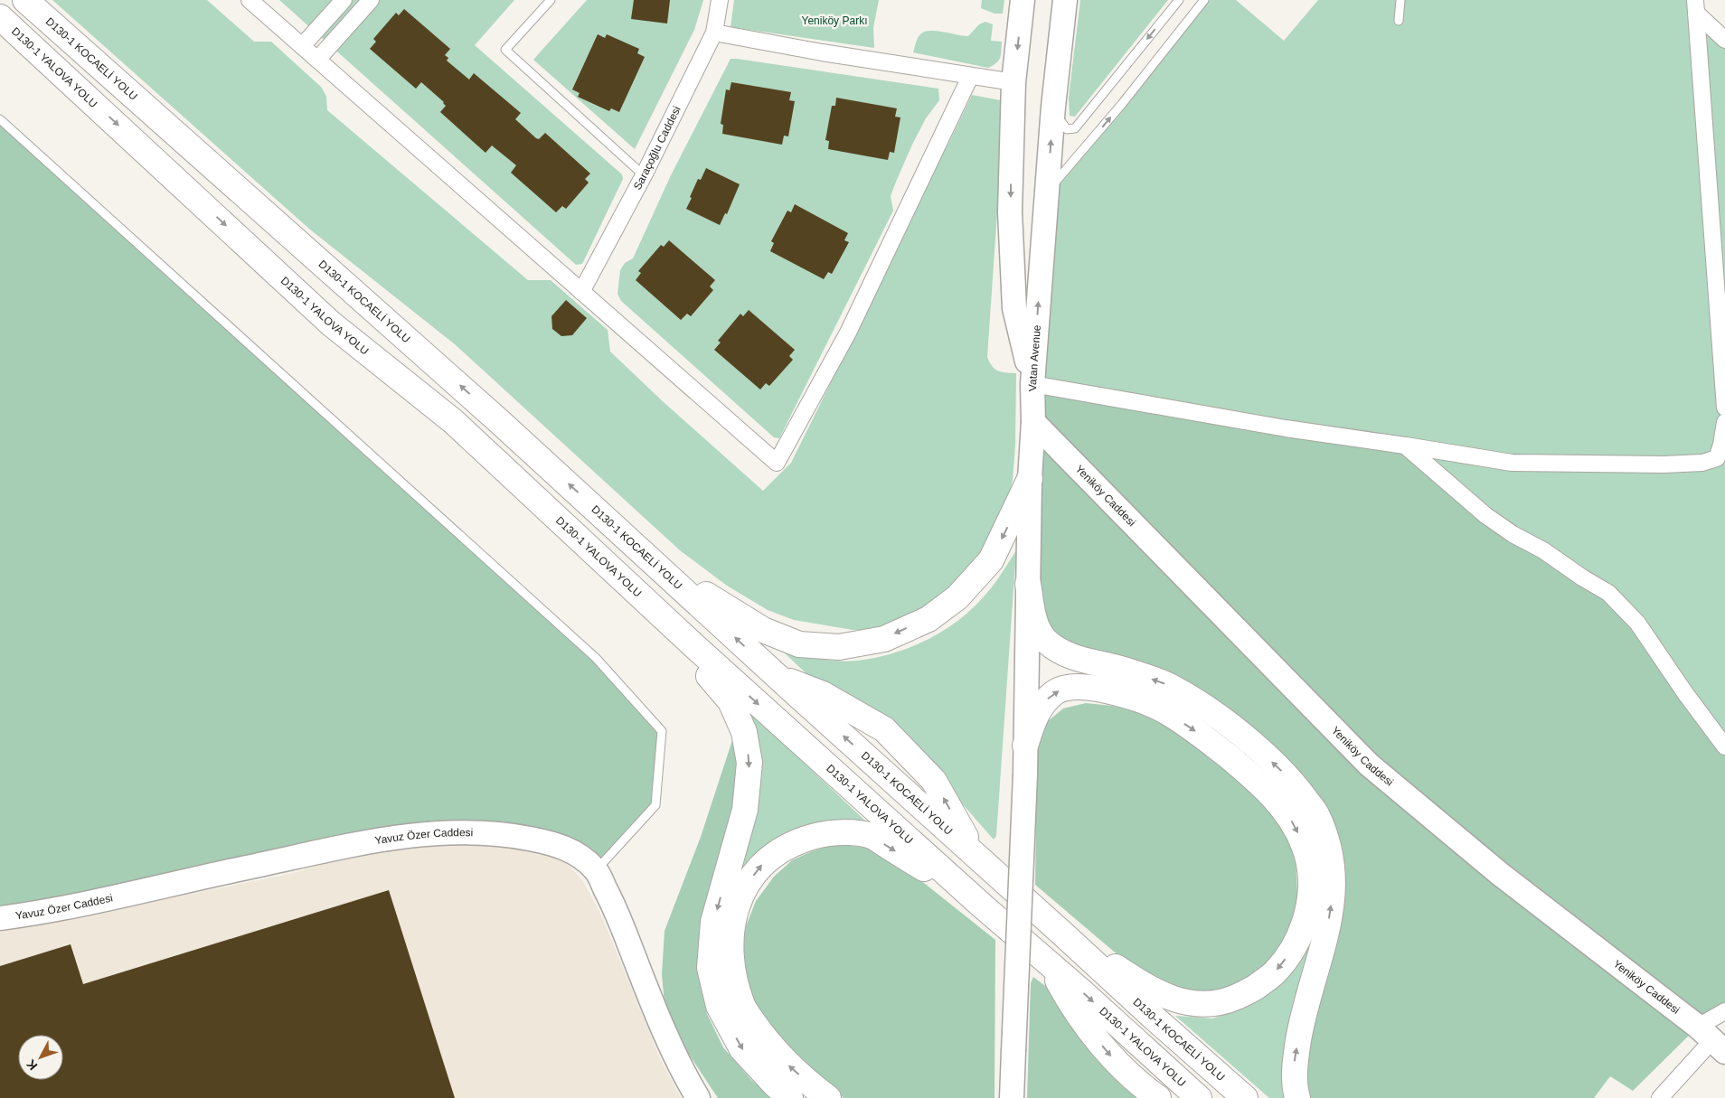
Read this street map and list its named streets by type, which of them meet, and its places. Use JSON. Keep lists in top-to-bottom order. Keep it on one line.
{"streets":{"highway":["D130-1 KOCAELİ YOLU","D130-1 YALOVA YOLU"],"street":["Saraçoğlu Caddesi","Vatan Avenue","Yeniköy Caddesi","Yavuz Özer Caddesi"]},"one_way":["D130-1 KOCAELİ YOLU","D130-1 YALOVA YOLU"],"parks":["Yeniköy Parkı"],"north":"bottom left"}
